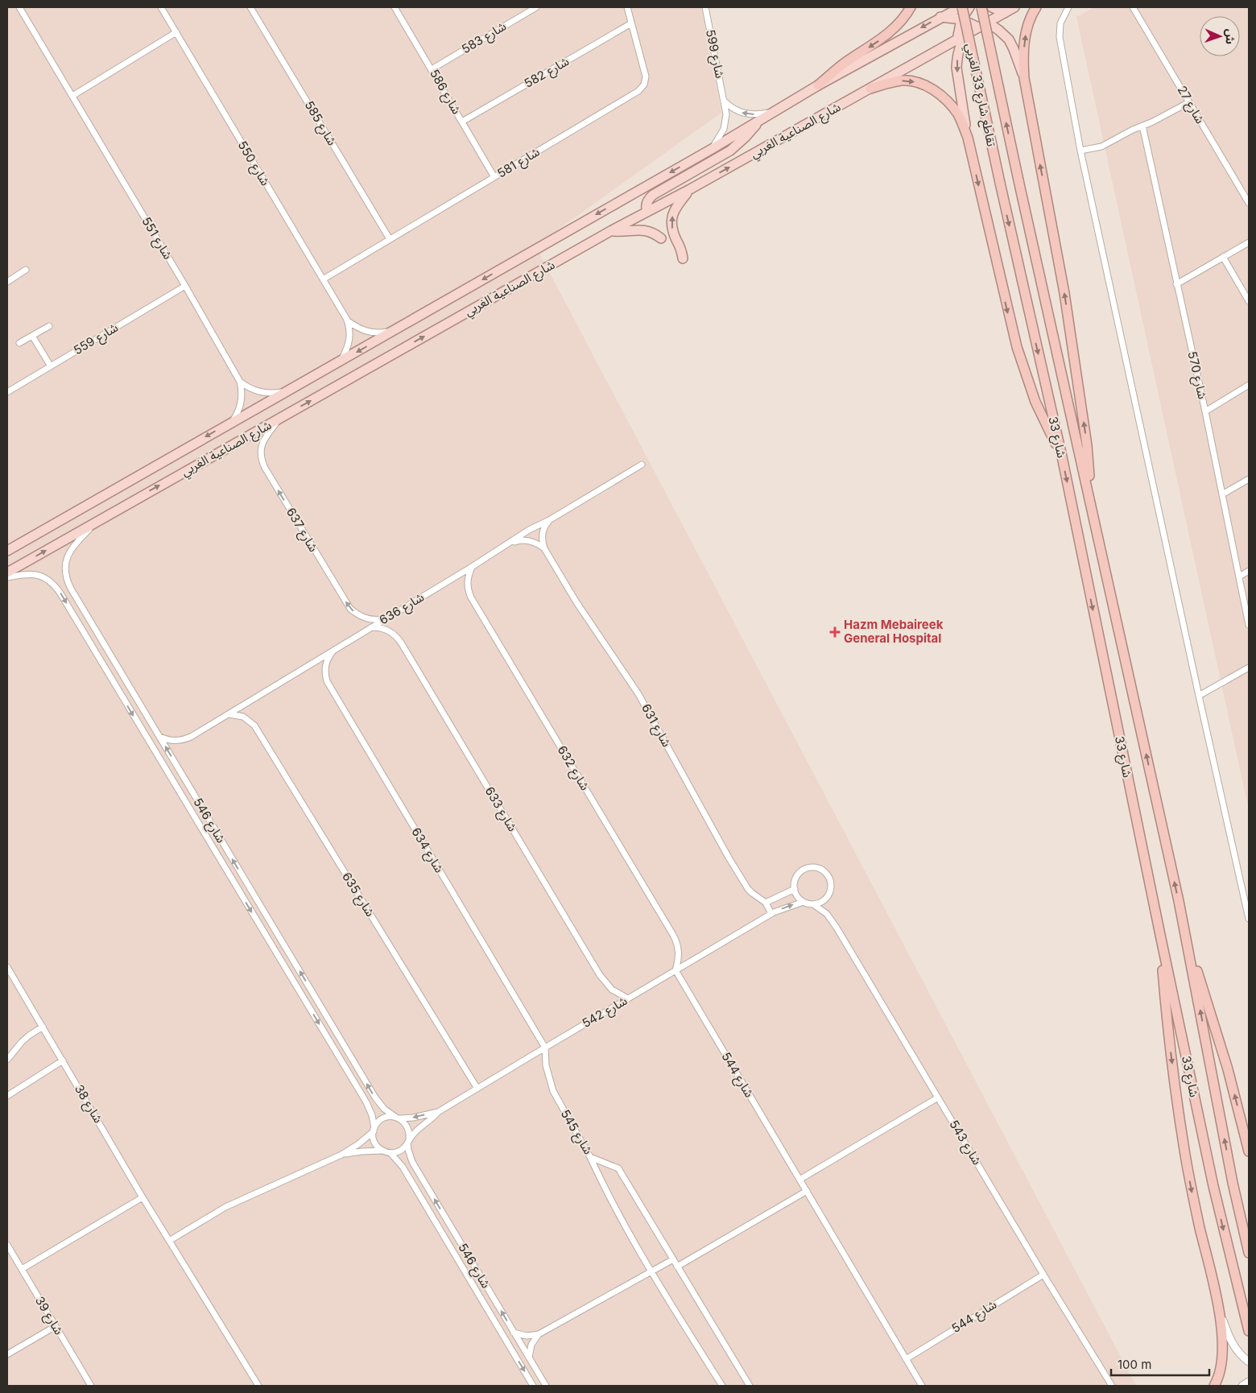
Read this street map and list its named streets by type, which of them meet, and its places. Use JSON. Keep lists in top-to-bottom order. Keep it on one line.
{"streets":{"highway":["تقاطع شارع 33 الغربي","شارع 33"],"main road":["شارع الصناعية الغربي"],"street":["شارع 583","شارع 599","شارع 582","شارع 586","شارع 27","شارع 585","شارع 581","شارع 550","شارع 551","شارع 559","شارع 570","شارع 637","شارع 636","شارع 631","شارع 632","شارع 633","شارع 546","شارع 634","شارع 635","شارع 542","شارع 544","شارع 38","شارع 545","شارع 543","شارع 39"]},"crossings":[["شارع 583","شارع 586"],["شارع 599","شارع الصناعية الغربي"],["شارع 582","شارع 586"],["شارع 582","شارع 581"],["شارع 586","شارع 581"],["تقاطع شارع 33 الغربي","شارع الصناعية الغربي"],["تقاطع شارع 33 الغربي","شارع 33"],["شارع 585","شارع 581"],["شارع الصناعية الغربي","شارع 550"],["شارع الصناعية الغربي","شارع 551"],["شارع الصناعية الغربي","شارع 637"],["شارع الصناعية الغربي","شارع 546"],["شارع 581","شارع 550"],["شارع 551","شارع 559"],["شارع 637","شارع 636"],["شارع 636","شارع 631"],["شارع 636","شارع 632"],["شارع 636","شارع 633"],["شارع 636","شارع 546"],["شارع 636","شارع 634"],["شارع 636","شارع 635"],["شارع 632","شارع 542"],["شارع 632","شارع 544"],["شارع 633","شارع 542"],["شارع 546","شارع 542"],["شارع 634","شارع 542"],["شارع 634","شارع 545"],["شارع 635","شارع 542"],["شارع 542","شارع 544"],["شارع 542","شارع 545"],["شارع 542","شارع 543"],["شارع 544","شارع 543"]],"one_way":["شارع 637"],"places":{"health":["Hazm Mebaireek General Hospital"]},"scale_bar":"100 m","north":"right"}
